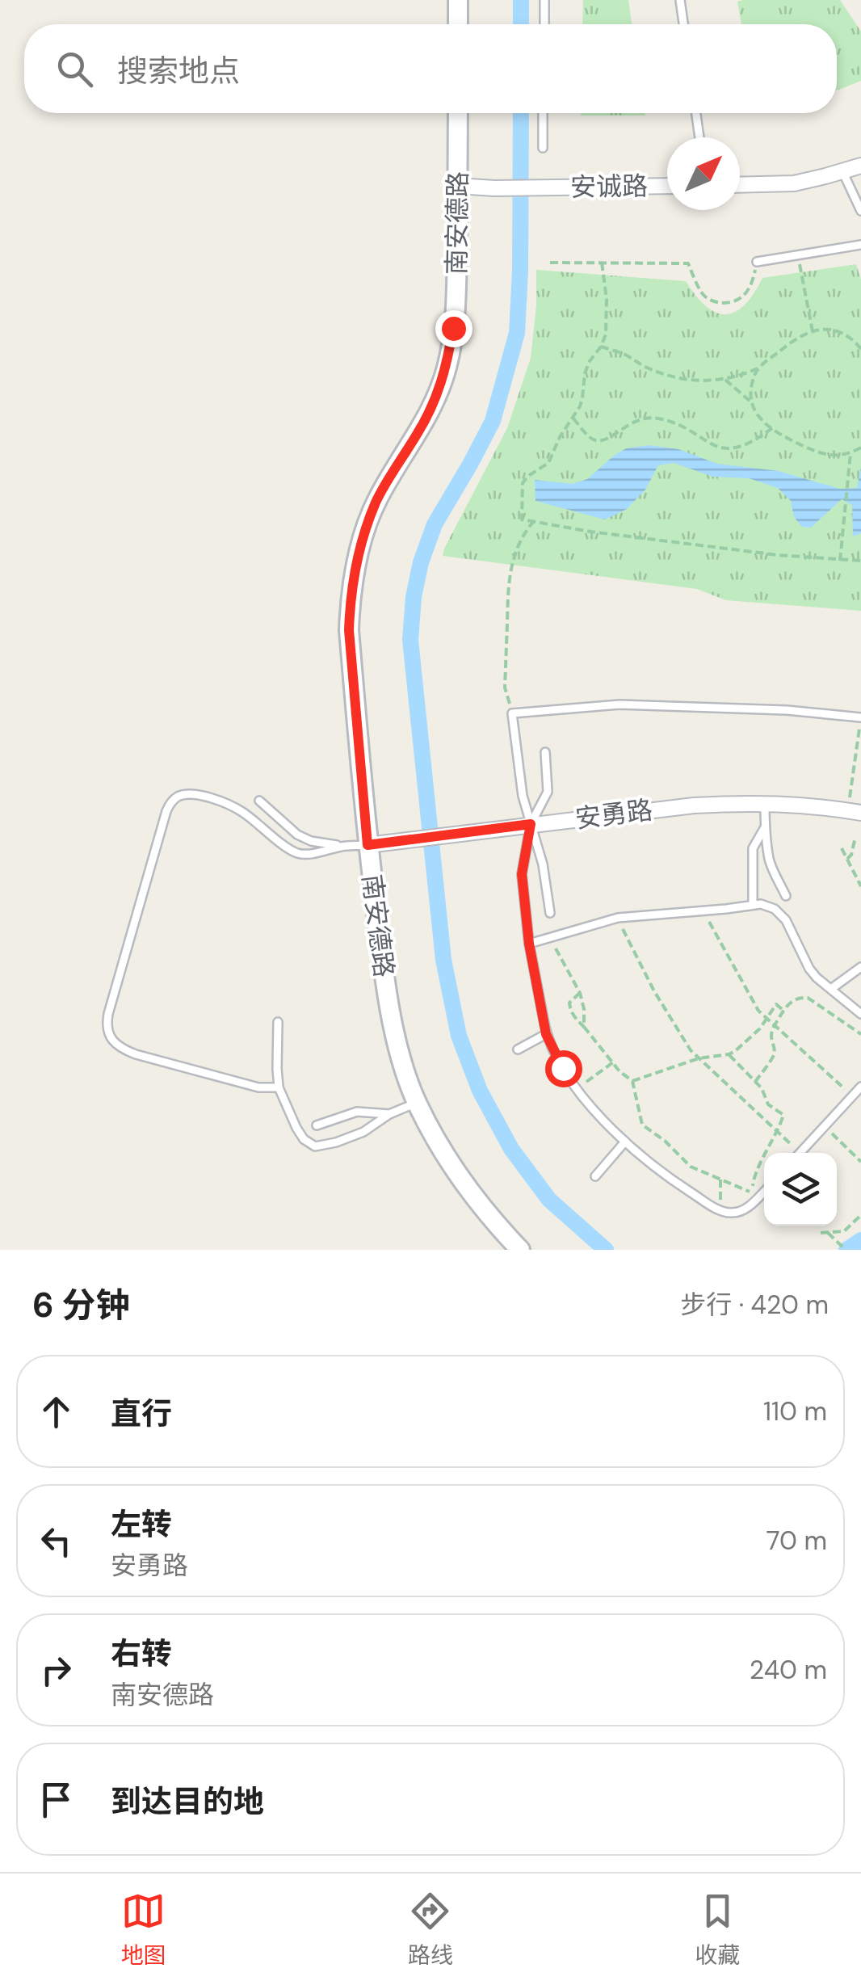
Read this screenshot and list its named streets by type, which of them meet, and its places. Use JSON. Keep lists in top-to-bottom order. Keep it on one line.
{"streets":{"street":["安诚路","南安德路","安勇路"]},"crossings":[["安诚路","南安德路"],["南安德路","安勇路"]],"north":"top right","page":{"search":"搜索地点","heading":["6 分钟","步行 · 420 m"],"list":[["直行","110 m"],["左转","安勇路","70 m"],["右转","南安德路","240 m"],"到达目的地"],"nav":["地图","路线","收藏"]}}
